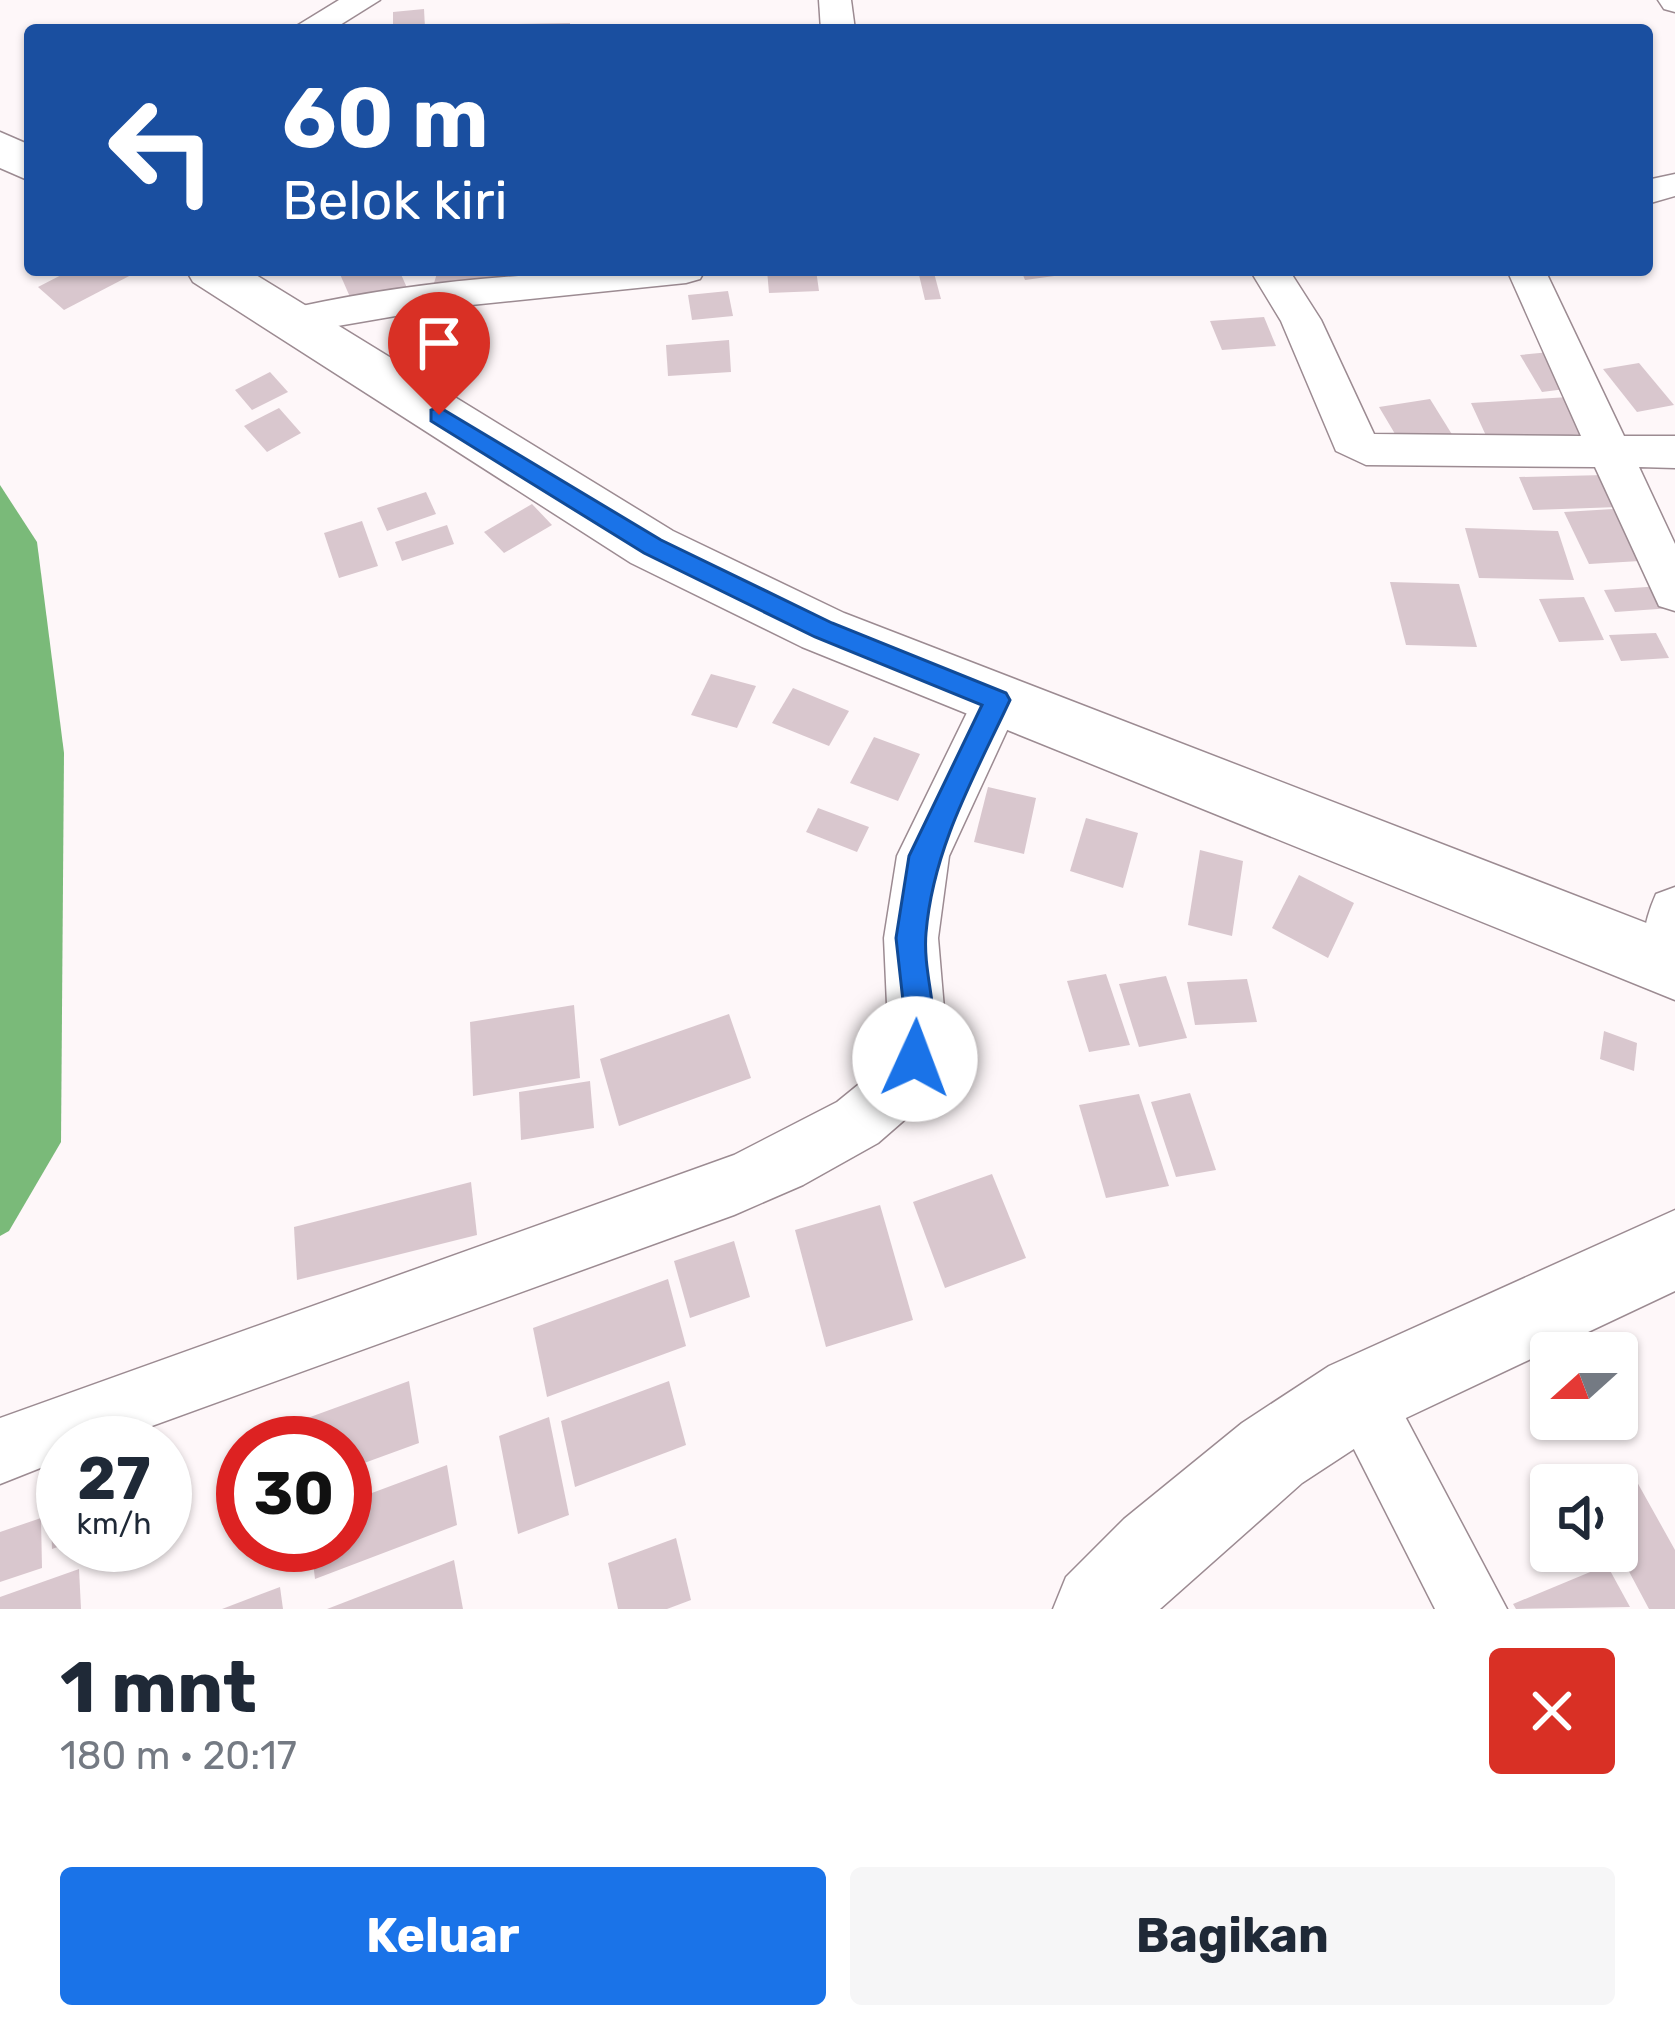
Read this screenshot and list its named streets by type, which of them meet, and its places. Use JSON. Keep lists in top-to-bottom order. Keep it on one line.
{"north":"left","page":{"turn":["60 m","Belok kiri"],"speed":"27 km/h","limit":"30","heading":["1 mnt","180 m · 20:17"],"buttons":["Keluar","Bagikan"]}}
